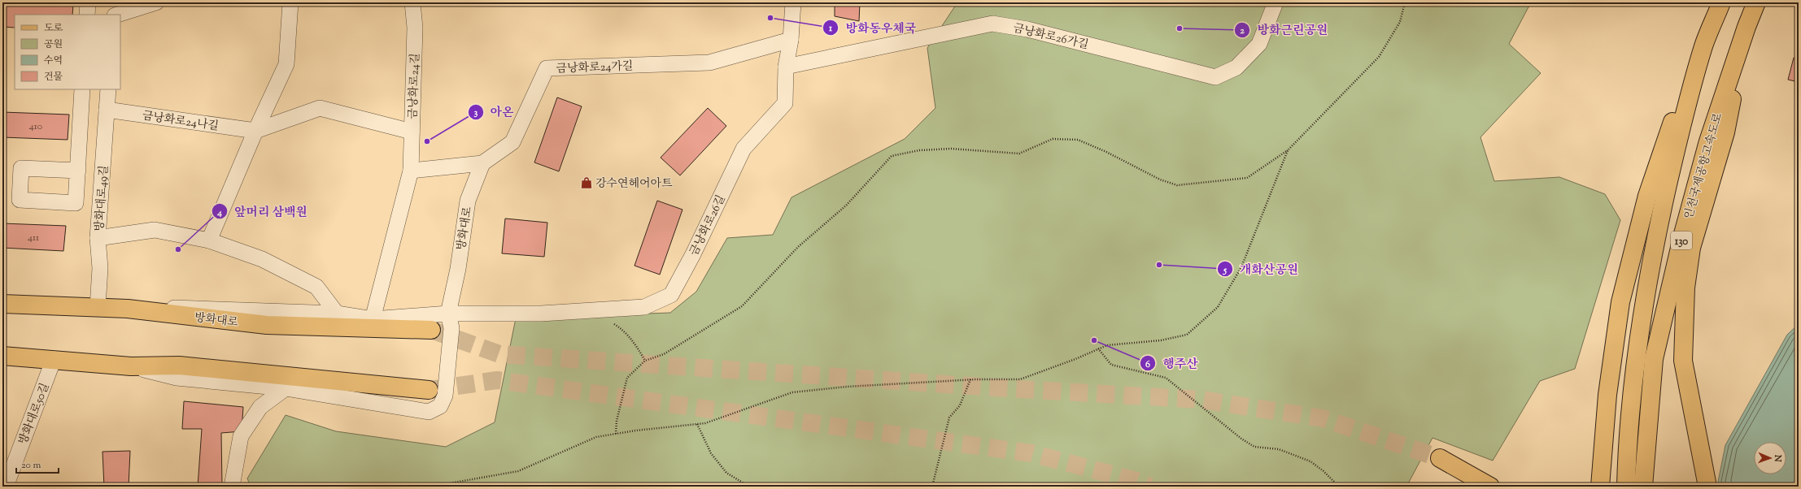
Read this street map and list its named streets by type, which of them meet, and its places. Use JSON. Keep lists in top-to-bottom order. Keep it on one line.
{"streets":{"main road":["인천국제공항고속도로","방화대로","130"],"street":["금낭화로26가길","금낭화로24가길","금낭화로24길","금낭화로24나길","방화대로49길","금낭화로26길","방화대로50길"]},"crossings":[["금낭화로26가길","금낭화로26길"],["금낭화로24가길","금낭화로24길"],["금낭화로24가길","금낭화로26길"],["금낭화로24가길","방화대로"],["금낭화로24길","금낭화로24나길"],["금낭화로24나길","방화대로49길"],["방화대로49길","방화대로"],["금낭화로26길","방화대로"]],"places":{"other":["방화동우체국","방화근린공원","아온","앞머리 삼백원","개화산공원","행주산"],"shop":["강수연헤어아트"]},"house_numbers":["410","411"],"legend":["도로","공원","수역","건물"],"scale_bar":"20 m","north":"right"}
